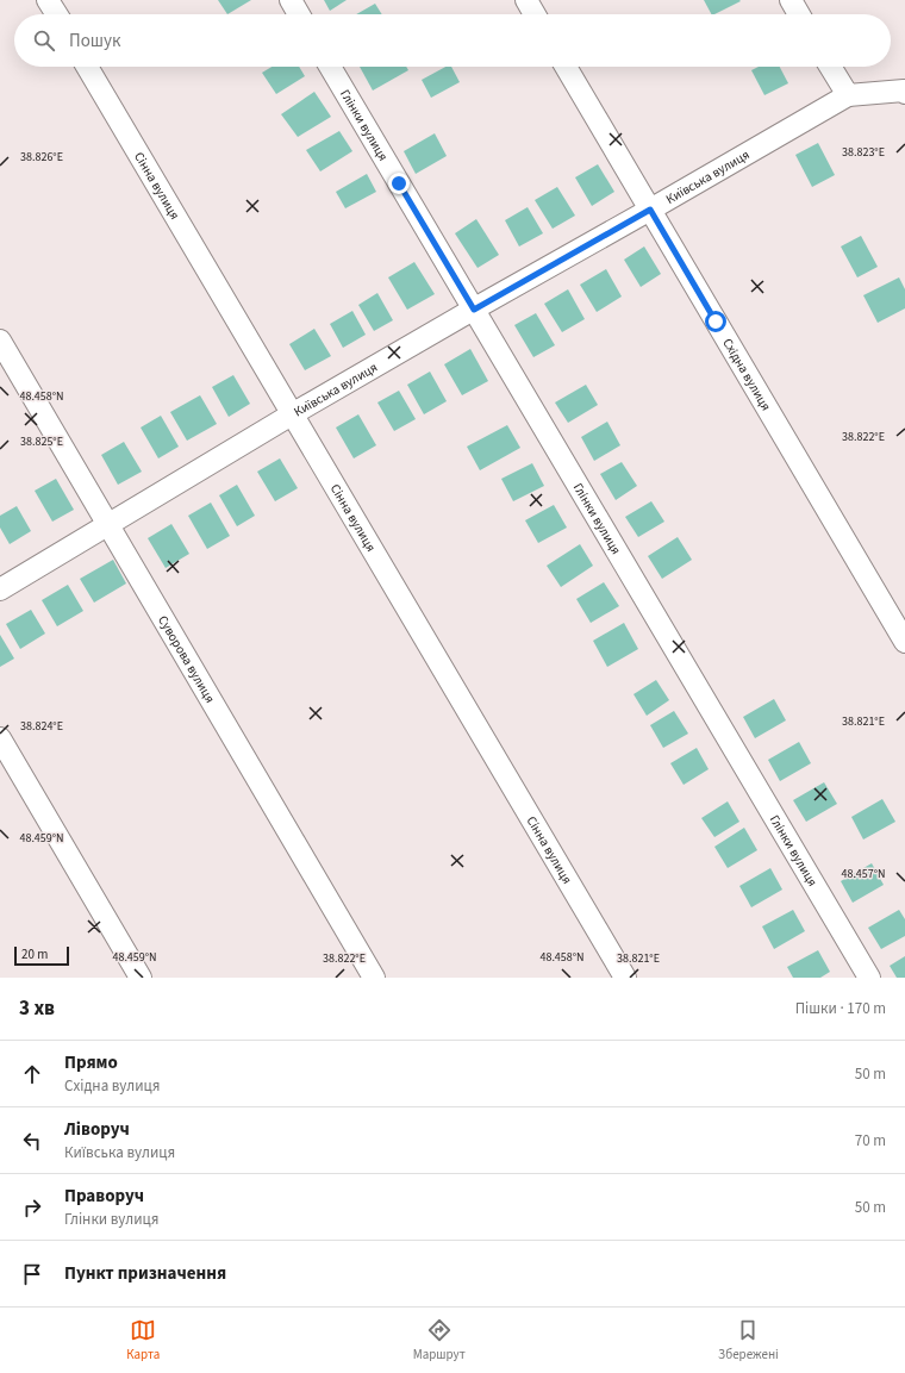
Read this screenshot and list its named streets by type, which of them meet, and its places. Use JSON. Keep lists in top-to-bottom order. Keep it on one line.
{"streets":{"street":["Глінки вулиця","Київська вулиця","Сінна вулиця","Східна вулиця","Суворова вулиця"]},"crossings":[["Глінки вулиця","Київська вулиця"],["Київська вулиця","Сінна вулиця"],["Київська вулиця","Східна вулиця"],["Київська вулиця","Суворова вулиця"]],"scale_bar":"20 m","page":{"search":"Пошук","scale":"20 m","heading":["3 хв","Пішки · 170 m"],"list":[["Прямо","Східна вулиця","50 m"],["Ліворуч","Київська вулиця","70 m"],["Праворуч","Глінки вулиця","50 m"],"Пункт призначення"],"nav":["Карта","Маршрут","Збережені"]},"coordinates":["38.823°E","38.826°E","48.458°N","38.822°E","38.825°E","38.821°E","38.824°E","48.459°N","48.457°N"]}
